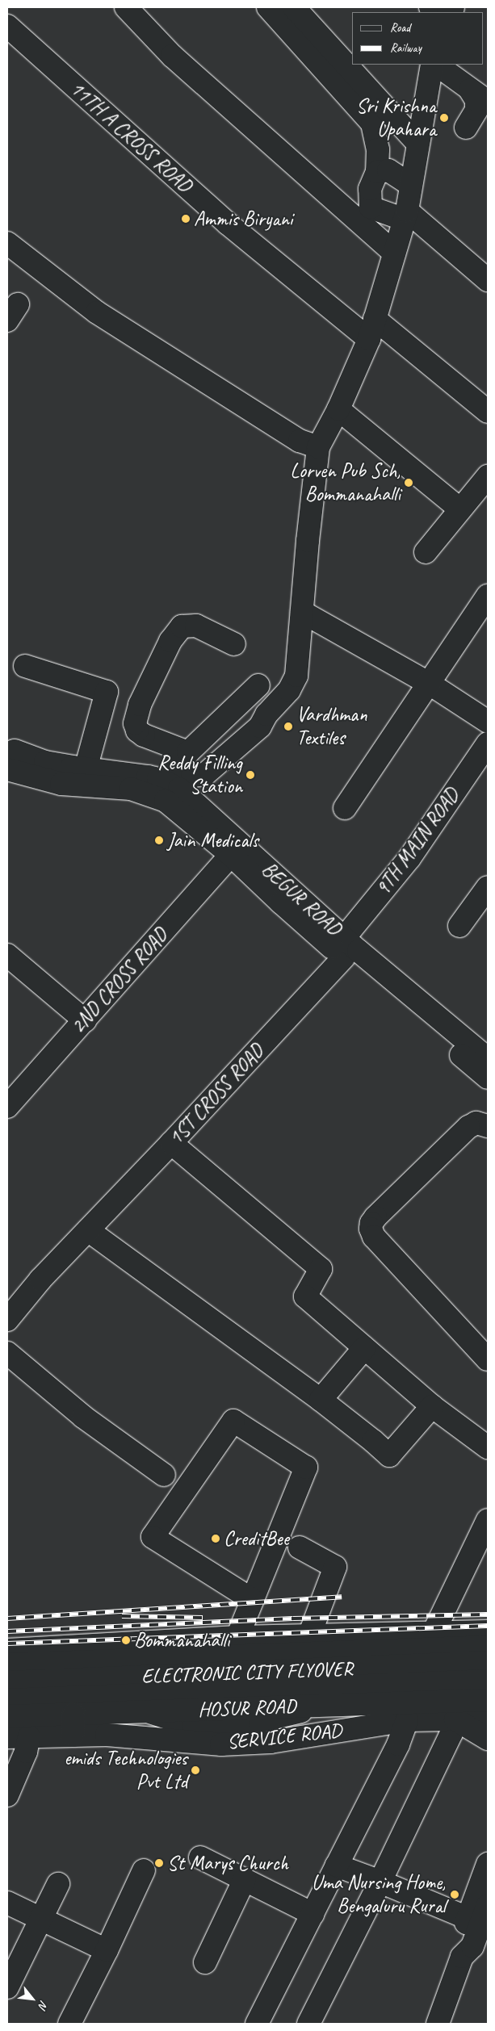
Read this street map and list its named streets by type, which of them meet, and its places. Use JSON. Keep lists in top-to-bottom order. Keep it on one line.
{"streets":{"main road":["11TH A CROSS ROAD","9TH MAIN ROAD","BEGUR ROAD","2ND CROSS ROAD","1ST CROSS ROAD","ELECTRONIC CITY FLYOVER","HOSUR ROAD","SERVICE ROAD"]},"crossings":[["9TH MAIN ROAD","BEGUR ROAD"],["9TH MAIN ROAD","1ST CROSS ROAD"],["BEGUR ROAD","2ND CROSS ROAD"],["BEGUR ROAD","1ST CROSS ROAD"]],"places":["Sri Krishna Upahara","Ammis Biryani","Lorven Pub Sch, Bommanahalli","Vardhman Textiles","Reddy Filling Station","Jain Medicals","CreditBee","Bommanahalli","emids Technologies Pvt Ltd","St Marys Church","Uma Nursing Home, Bengaluru Rural"],"legend":["Road","Railway"],"north":"bottom right"}
